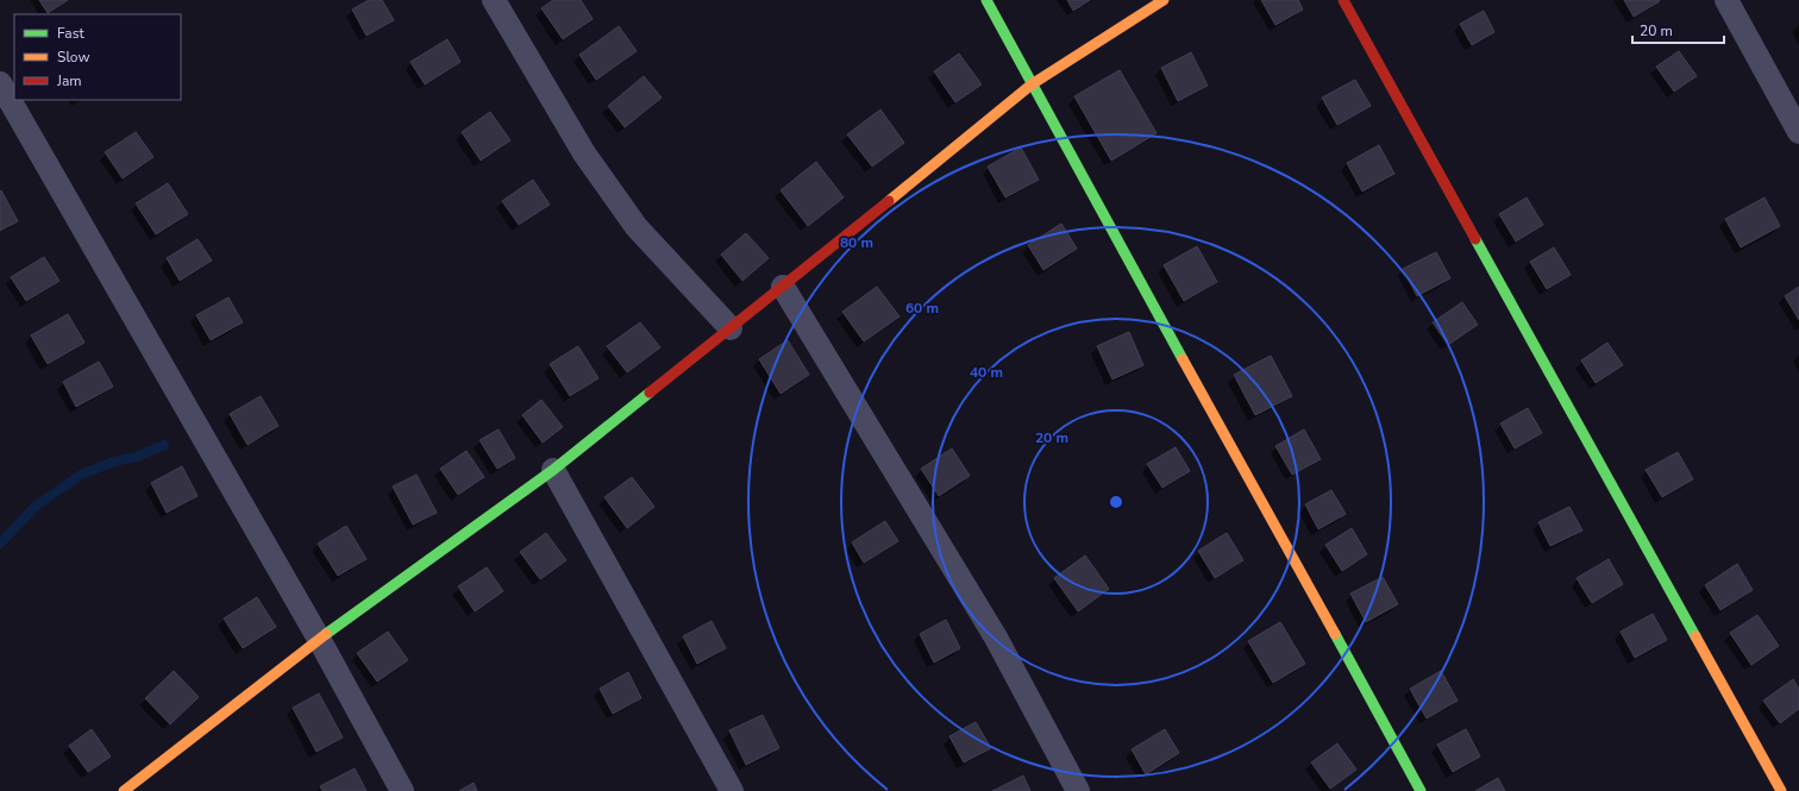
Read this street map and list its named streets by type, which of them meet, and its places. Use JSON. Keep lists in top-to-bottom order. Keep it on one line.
{"legend":["Fast","Slow","Jam"],"scale_bar":"20 m","rings":["80 m","60 m","40 m","20 m"]}
